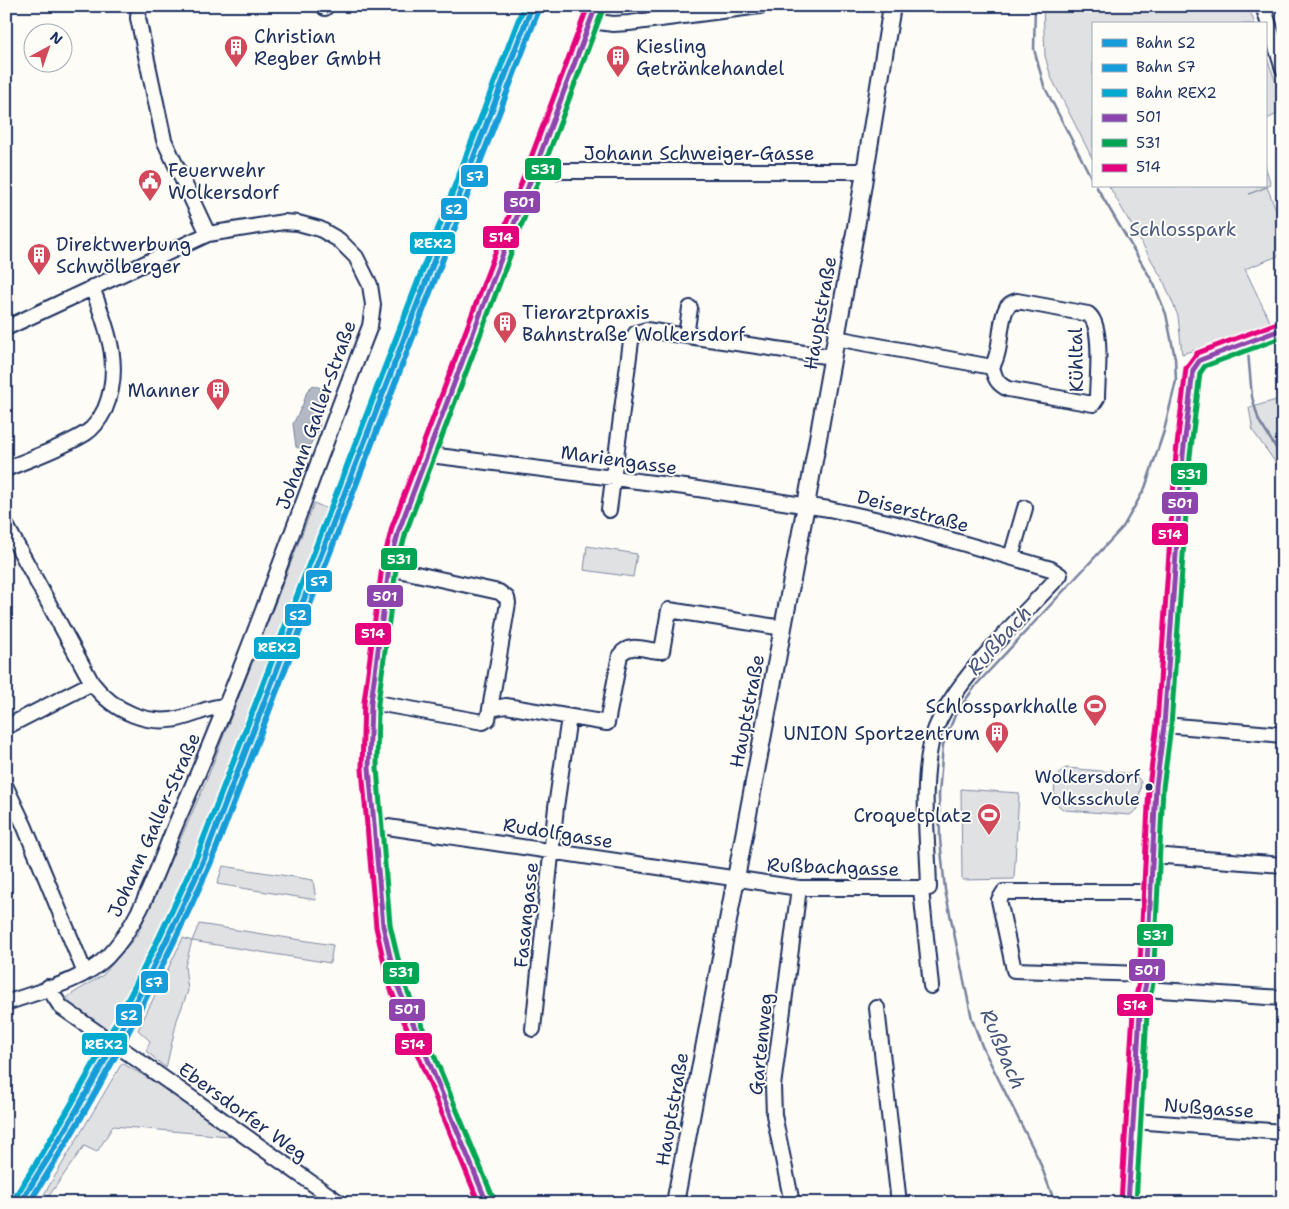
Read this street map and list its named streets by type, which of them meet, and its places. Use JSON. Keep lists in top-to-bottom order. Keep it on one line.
{"streets":{"main road":["Hauptstraße"],"street":["Johann Schweiger-Gasse","Kühltal","Johann Galler-Straße","Mariengasse","Deiserstraße","Rudolfgasse","Rußbachgasse","Fasangasse","Gartenweg","Nußgasse","Ebersdorfer Weg"]},"crossings":[["Johann Schweiger-Gasse","Hauptstraße"],["Hauptstraße","Mariengasse"],["Hauptstraße","Deiserstraße"],["Hauptstraße","Rudolfgasse"],["Hauptstraße","Rußbachgasse"],["Mariengasse","Deiserstraße"],["Deiserstraße","Rußbachgasse"],["Rudolfgasse","Rußbachgasse"],["Rudolfgasse","Fasangasse"],["Rußbachgasse","Gartenweg"]],"water":["Rußbach"],"parks":["Schlosspark"],"places":{"building":["Christian Regber GmbH","Kiesling Getränkehandel","Direktwerbung Schwölberger","Tierarztpraxis Bahnstraße Wolkersdorf","Manner","UNION Sportzentrum"],"public building":["Feuerwehr Wolkersdorf"],"sports":["Schlossparkhalle","Croquetplatz"],"other":["Wolkersdorf Volksschule"]},"lines":["rail line S2","rail line REX2","transit line 501","transit line 514","rail line S7","transit line 531"],"legend":["Bahn S2","Bahn S7","Bahn REX2","501","531","514"],"north":"top right"}
